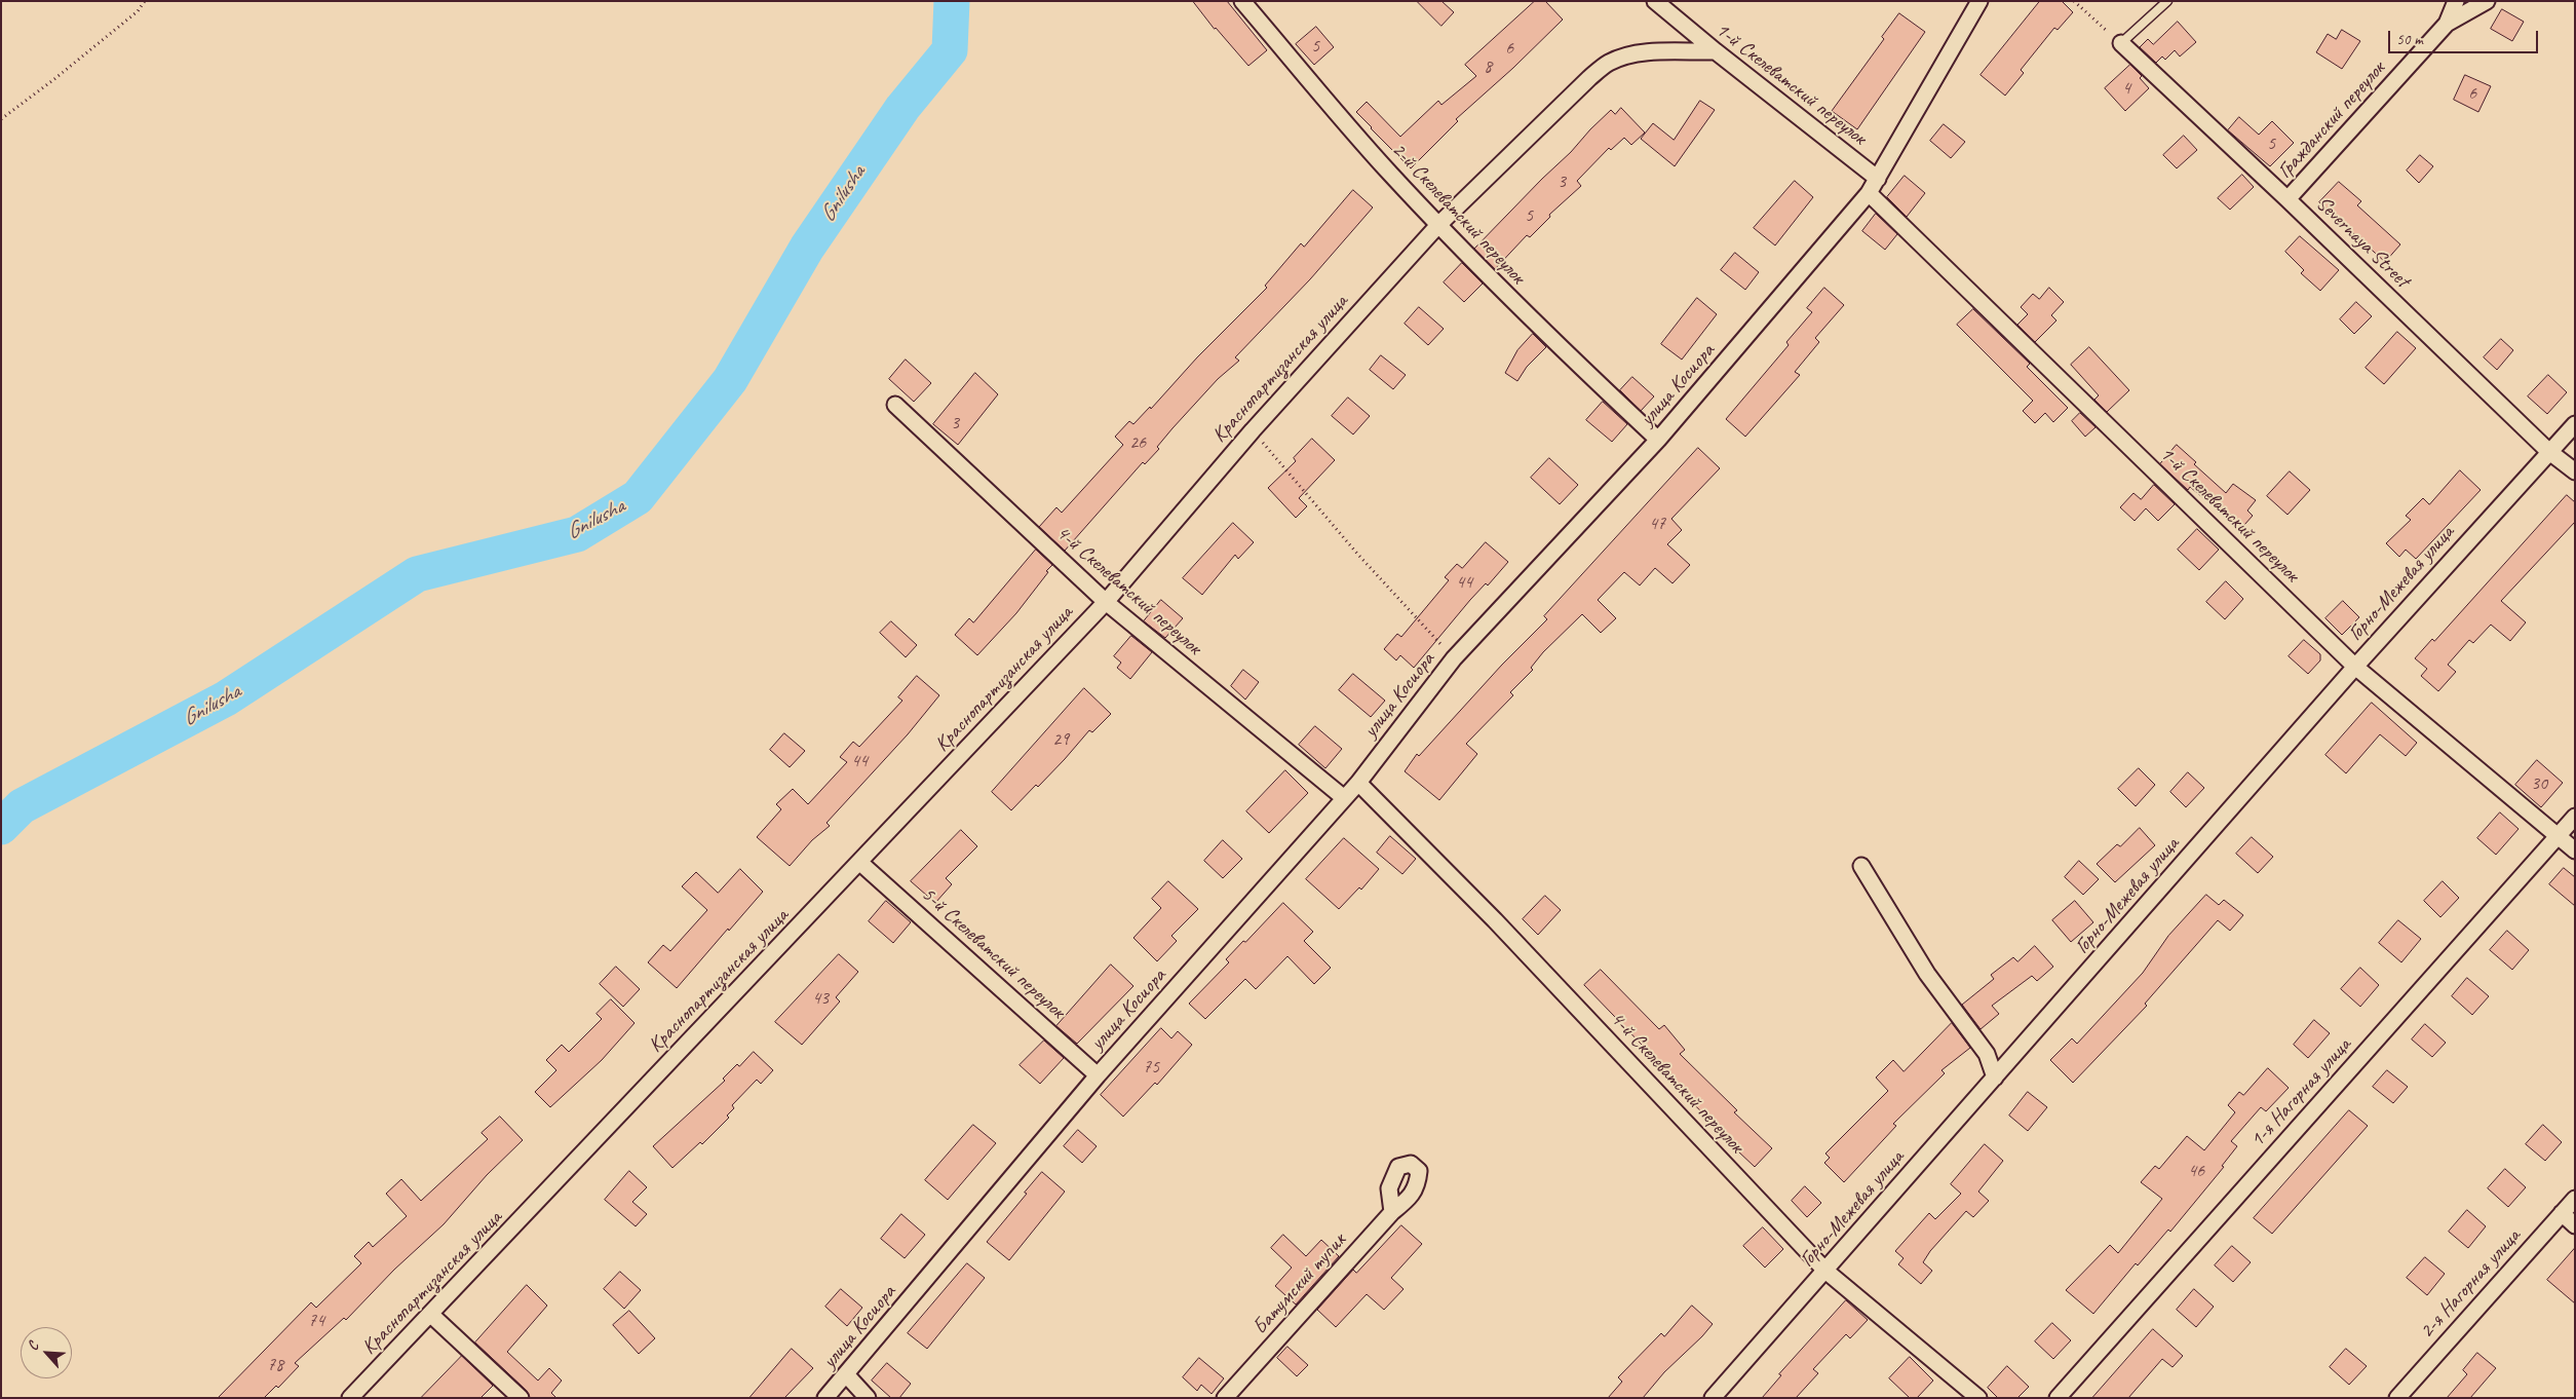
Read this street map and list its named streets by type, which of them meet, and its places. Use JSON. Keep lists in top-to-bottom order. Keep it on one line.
{"streets":{"street":["1-й Скелеватский переулок","Гражданский переулок","2-й Скелеватский переулок","Severnaya Street","Краснопартизанская улица","улица Косиора","Горно-Межевая улица","4-й Скелеватский переулок","5-й Скелеватский переулок","1-я Нагорная улица","Батумский тупик","2-я Нагорная улица"]},"crossings":[["1-й Скелеватский переулок","Краснопартизанская улица"],["1-й Скелеватский переулок","улица Косиора"],["1-й Скелеватский переулок","Горно-Межевая улица"],["1-й Скелеватский переулок","1-я Нагорная улица"],["Гражданский переулок","Severnaya Street"],["2-й Скелеватский переулок","Краснопартизанская улица"],["2-й Скелеватский переулок","улица Косиора"],["Severnaya Street","Горно-Межевая улица"],["Краснопартизанская улица","4-й Скелеватский переулок"],["Краснопартизанская улица","5-й Скелеватский переулок"],["улица Косиора","4-й Скелеватский переулок"],["улица Косиора","5-й Скелеватский переулок"],["Горно-Межевая улица","4-й Скелеватский переулок"]],"water":["Gnilusha"],"house_numbers":["5","6","8","4","6","5","3","5","3","26","47","44","29","44","30","43","75","46","74","78"],"scale_bar":"50 m","north":"top left"}
